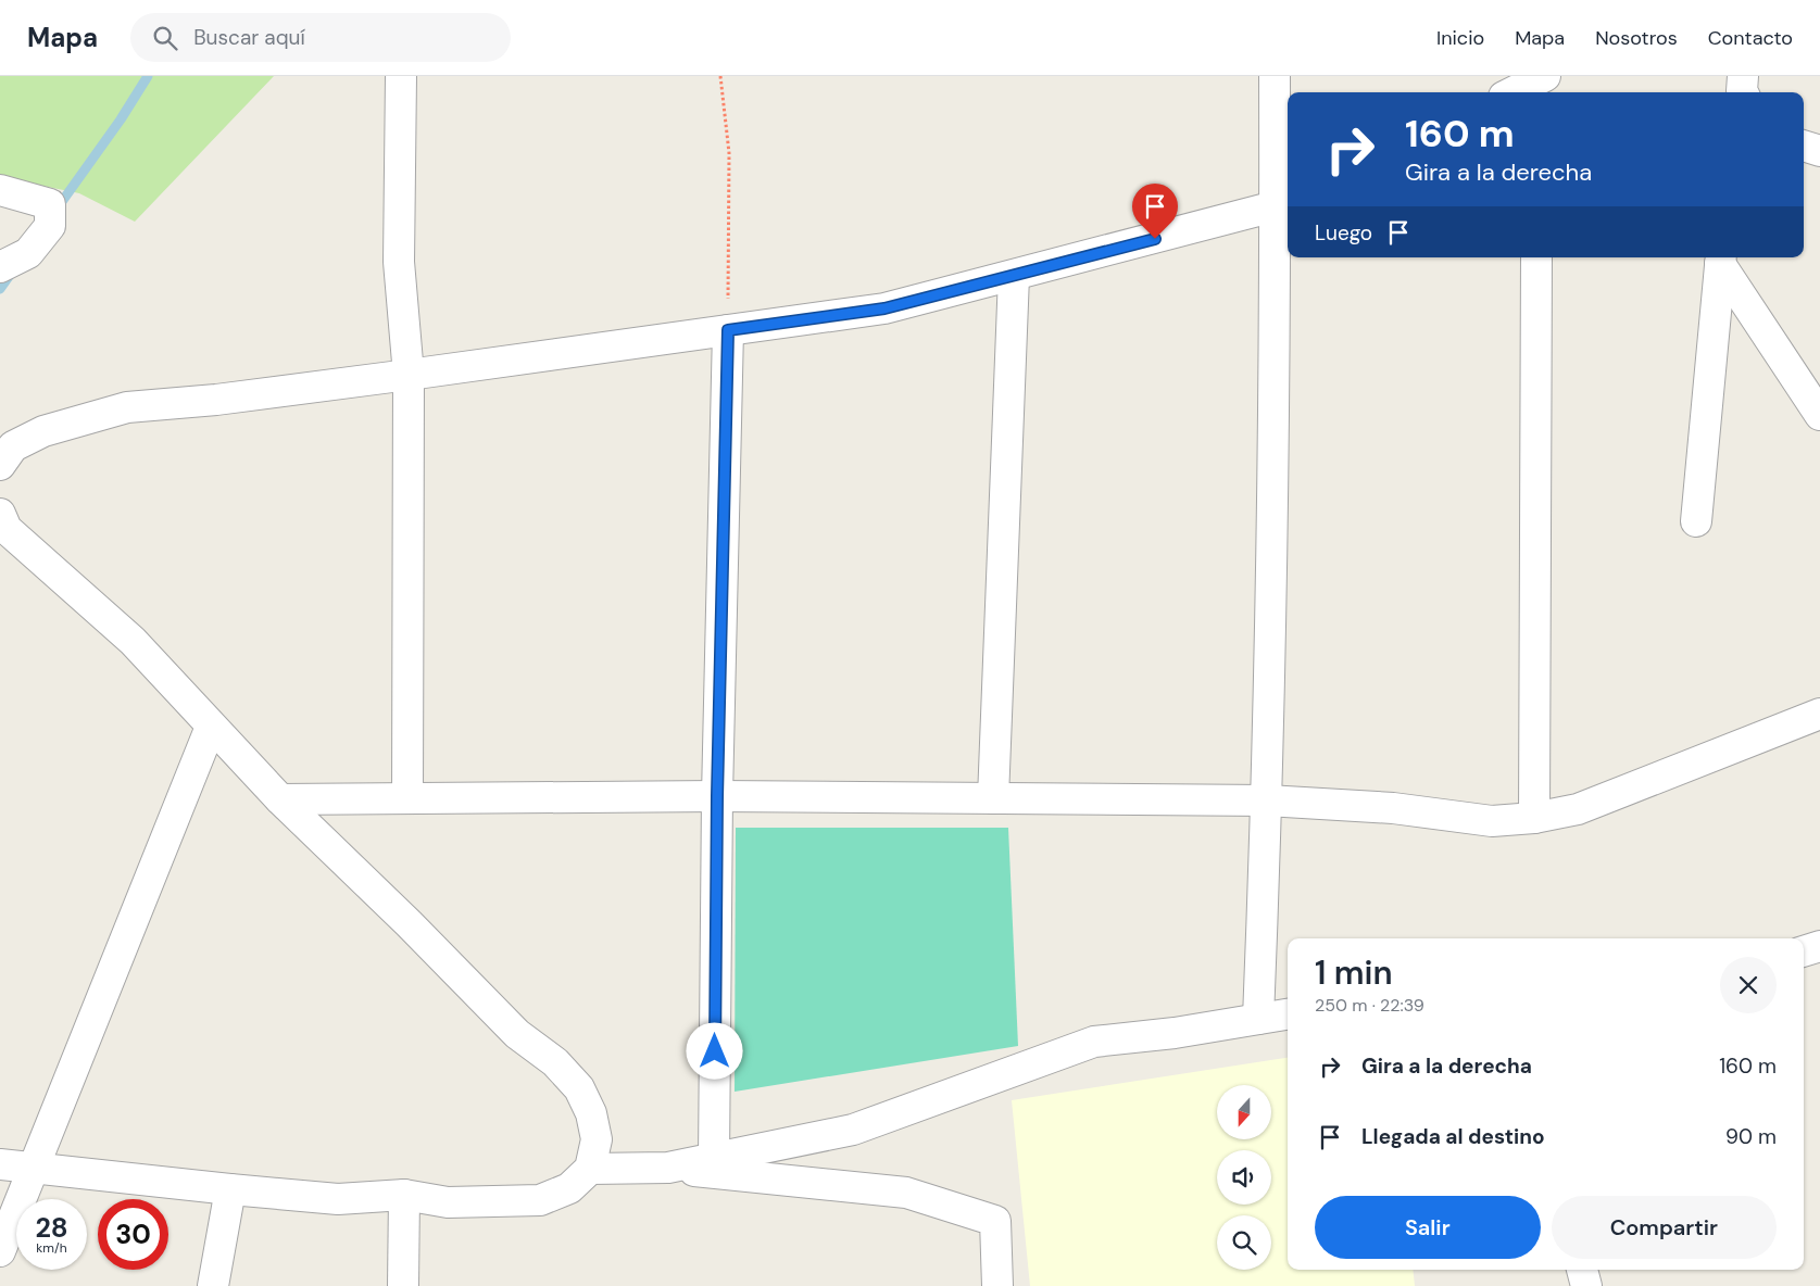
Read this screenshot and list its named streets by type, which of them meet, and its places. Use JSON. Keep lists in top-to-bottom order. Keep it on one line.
{"north":"bottom","page":{"header":"Mapa","search":"Buscar aquí","nav":["Inicio","Mapa","Nosotros","Contacto"],"turn":["160 m","Gira a la derecha"],"then":"Luego","heading":["1 min","250 m · 22:39"],"list":[{"name":"Gira a la derecha","value":"160 m"},{"name":"Llegada al destino","value":"90 m"}],"buttons":["Salir","Compartir"],"speed":"28 km/h","limit":"30"}}
